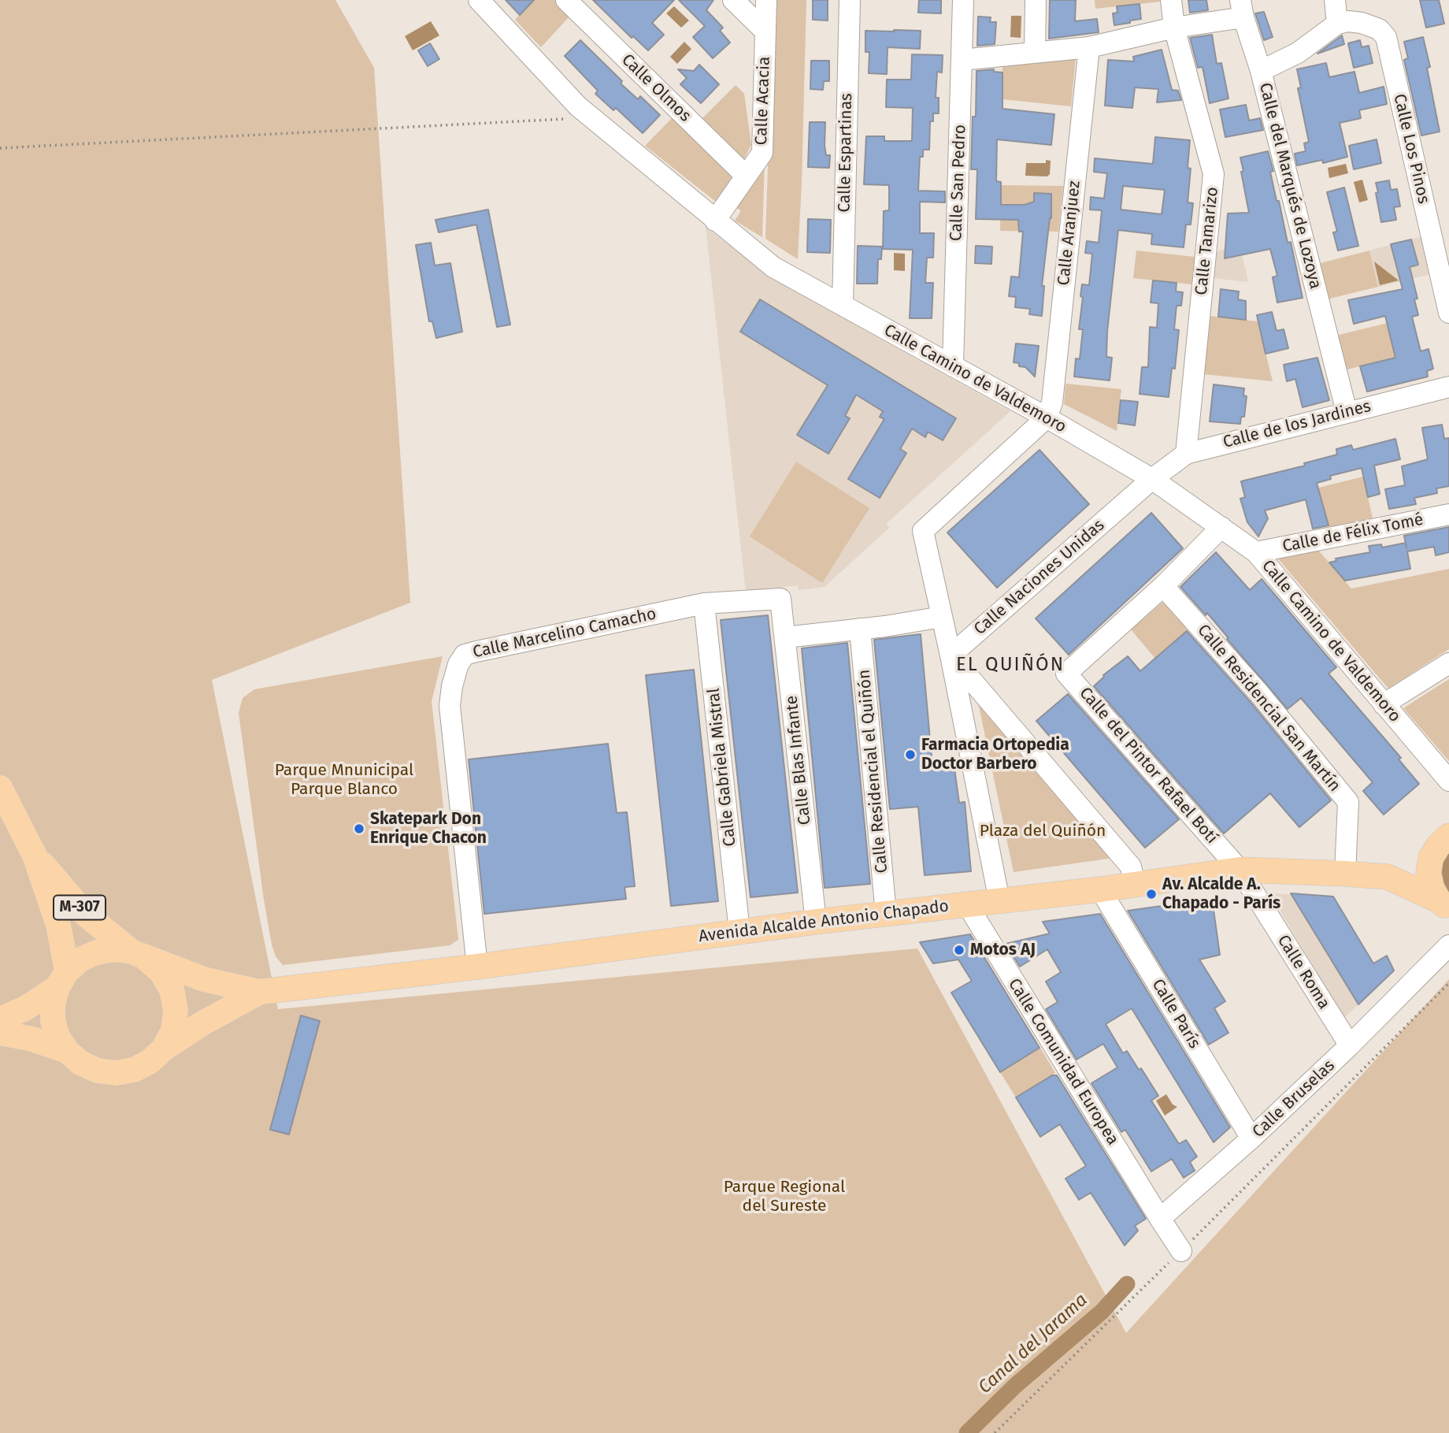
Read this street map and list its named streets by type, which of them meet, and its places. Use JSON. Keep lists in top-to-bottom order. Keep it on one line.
{"streets":{"main road":["M-307","Avenida Alcalde Antonio Chapado"],"street":["Calle Olmos","Calle Acacia","Calle Los Pinos","Calle Espartinas","Calle San Pedro","Calle del Marqués de Lozoya","Calle Aranjuez","Calle Tamarizo","Calle Camino de Valdemoro","Calle de los Jardines","Calle de Félix Tomé","Calle Naciones Unidas","Calle Marcelino Camacho","Calle Residencial San Martín","Calle Blas Infante","Calle del Pintor Rafael Botí","Calle Gabriela Mistral","Calle Residencial el Quiñón","Calle Roma","Calle París","Calle Comunidad Europea","Calle Bruselas"]},"crossings":[["Calle Olmos","Calle Acacia"],["Calle Acacia","Calle Camino de Valdemoro"],["Calle Los Pinos","Calle del Marqués de Lozoya"],["Calle Espartinas","Calle Camino de Valdemoro"],["Calle San Pedro","Calle Camino de Valdemoro"],["Calle del Marqués de Lozoya","Calle de los Jardines"],["Calle Aranjuez","Calle Camino de Valdemoro"],["Calle Tamarizo","Calle de los Jardines"],["Calle Camino de Valdemoro","Calle de los Jardines"],["Calle Camino de Valdemoro","Calle de Félix Tomé"],["Calle Camino de Valdemoro","Calle Naciones Unidas"],["Calle Camino de Valdemoro","Calle del Pintor Rafael Botí"],["Calle de los Jardines","Calle Naciones Unidas"],["Calle Marcelino Camacho","Calle Blas Infante"],["Calle Marcelino Camacho","Calle Gabriela Mistral"],["Calle Marcelino Camacho","Avenida Alcalde Antonio Chapado"],["Calle Residencial San Martín","Calle del Pintor Rafael Botí"],["Calle Residencial San Martín","Avenida Alcalde Antonio Chapado"],["Calle Blas Infante","Avenida Alcalde Antonio Chapado"],["Calle del Pintor Rafael Botí","Avenida Alcalde Antonio Chapado"],["Calle del Pintor Rafael Botí","Calle Roma"],["Calle Gabriela Mistral","Avenida Alcalde Antonio Chapado"],["Calle Residencial el Quiñón","Avenida Alcalde Antonio Chapado"],["Avenida Alcalde Antonio Chapado","Calle Roma"],["Avenida Alcalde Antonio Chapado","Calle París"],["Avenida Alcalde Antonio Chapado","Calle Comunidad Europea"],["Calle Roma","Calle Bruselas"],["Calle París","Calle Bruselas"],["Calle Comunidad Europea","Calle Bruselas"]],"districts":["EL QUIÑÓN"],"water":["Canal del Jarama"],"parks":["Parque Mnunicipal Parque Blanco","Plaza del Quiñón","Parque Regional del Sureste"],"places":["Farmacia Ortopedia Doctor Barbero","Skatepark Don Enrique Chacon","Av. Alcalde A. Chapado - París","Motos AJ"]}
